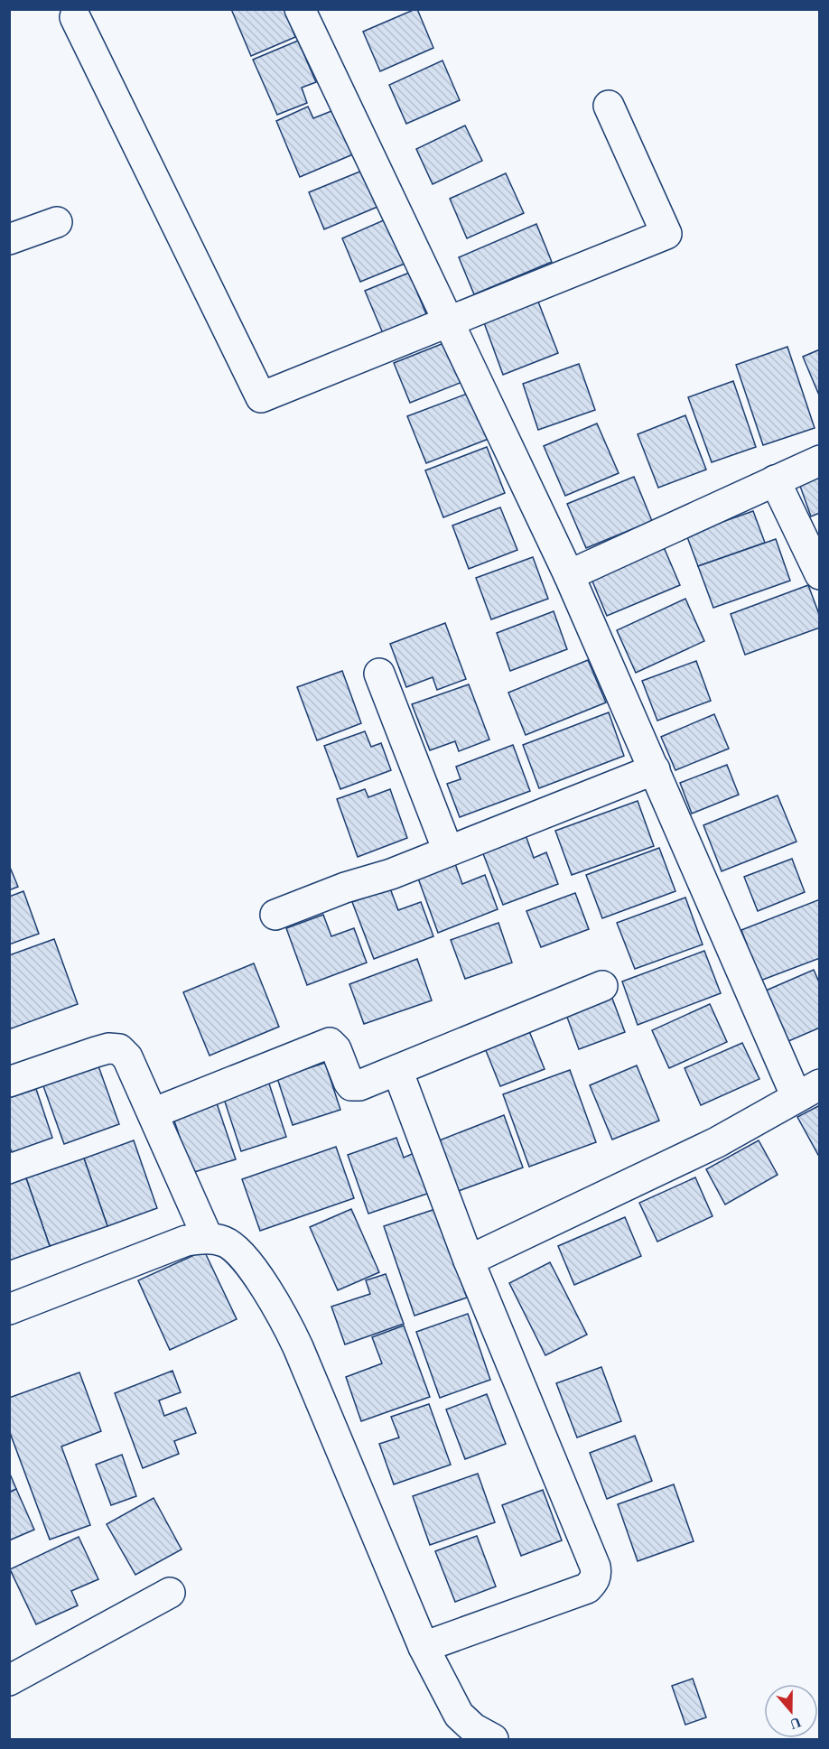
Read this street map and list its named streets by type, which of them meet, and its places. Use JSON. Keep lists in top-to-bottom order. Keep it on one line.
{"north":"bottom"}
